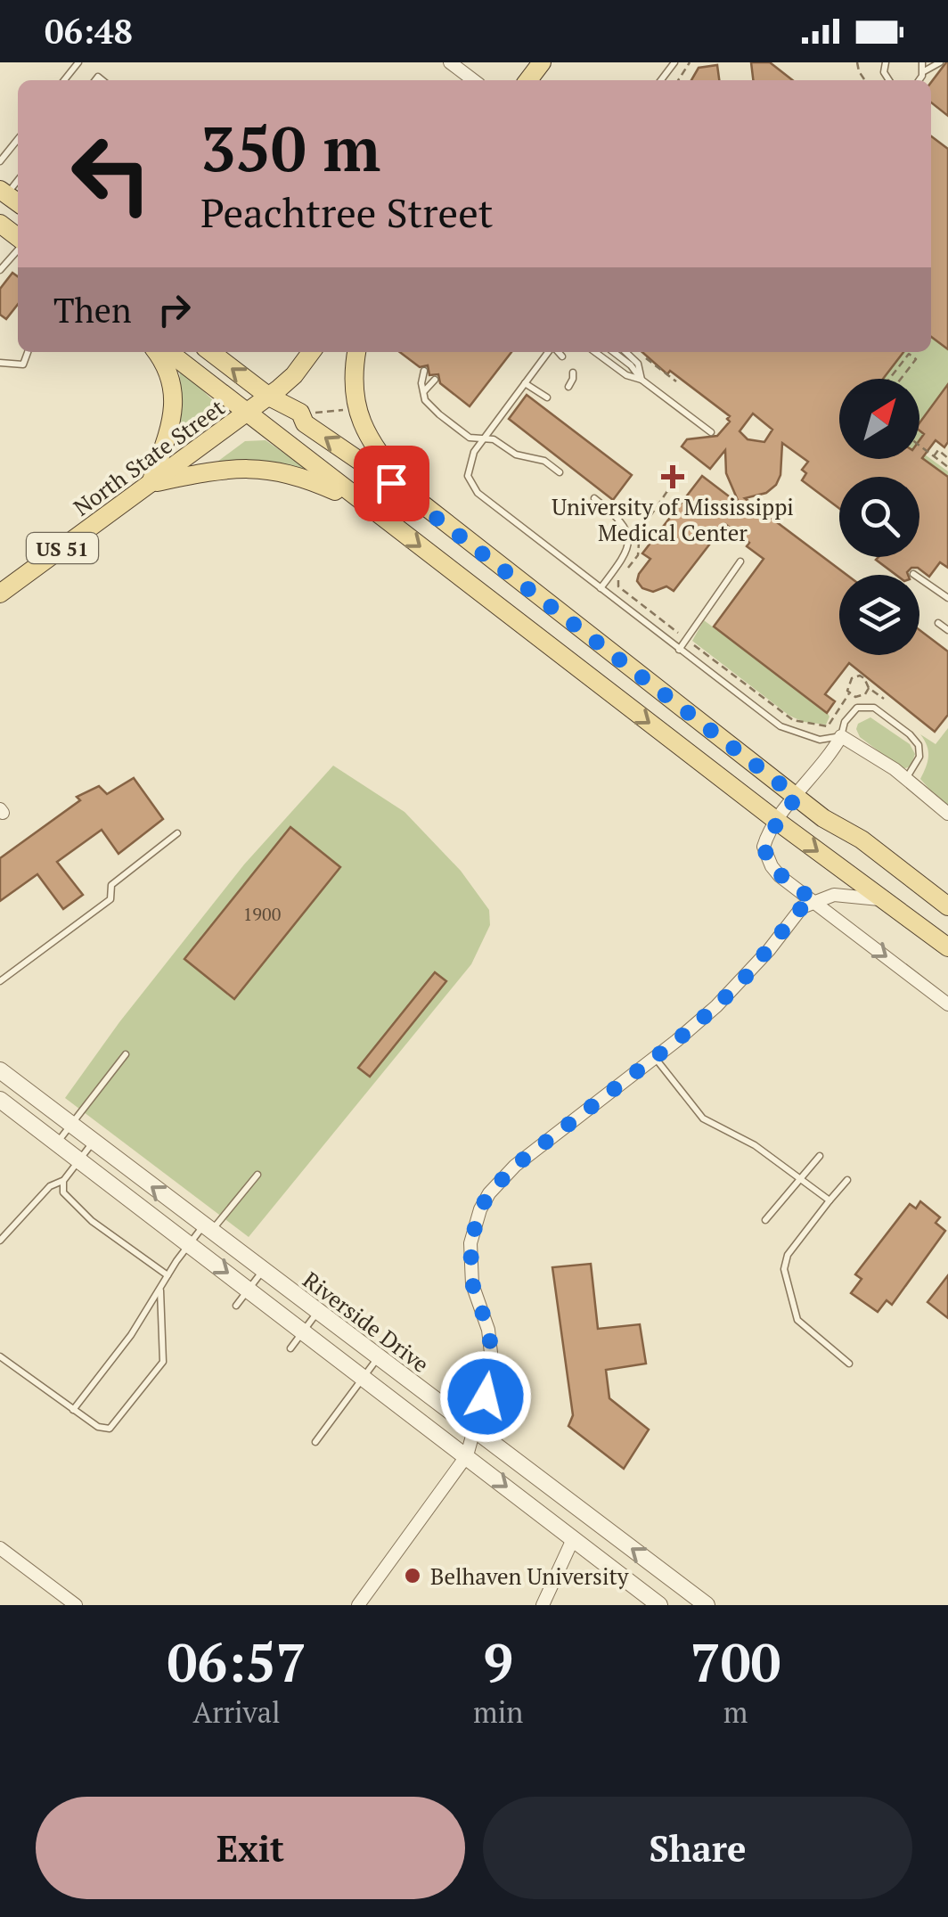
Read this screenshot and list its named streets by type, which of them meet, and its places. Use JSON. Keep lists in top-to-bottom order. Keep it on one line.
{"streets":{"main road":["North State Street","US 51"],"street":["Riverside Drive"]},"places":{"health":["University of Mississippi Medical Center"],"other":["Belhaven University"]},"house_numbers":["1900"],"north":"top right","page":{"status":"06:48","turn":["350 m","Peachtree Street"],"then":"Then","eta":["06:57","Arrival","9","min","700","m"],"buttons":["Exit","Share"]}}
